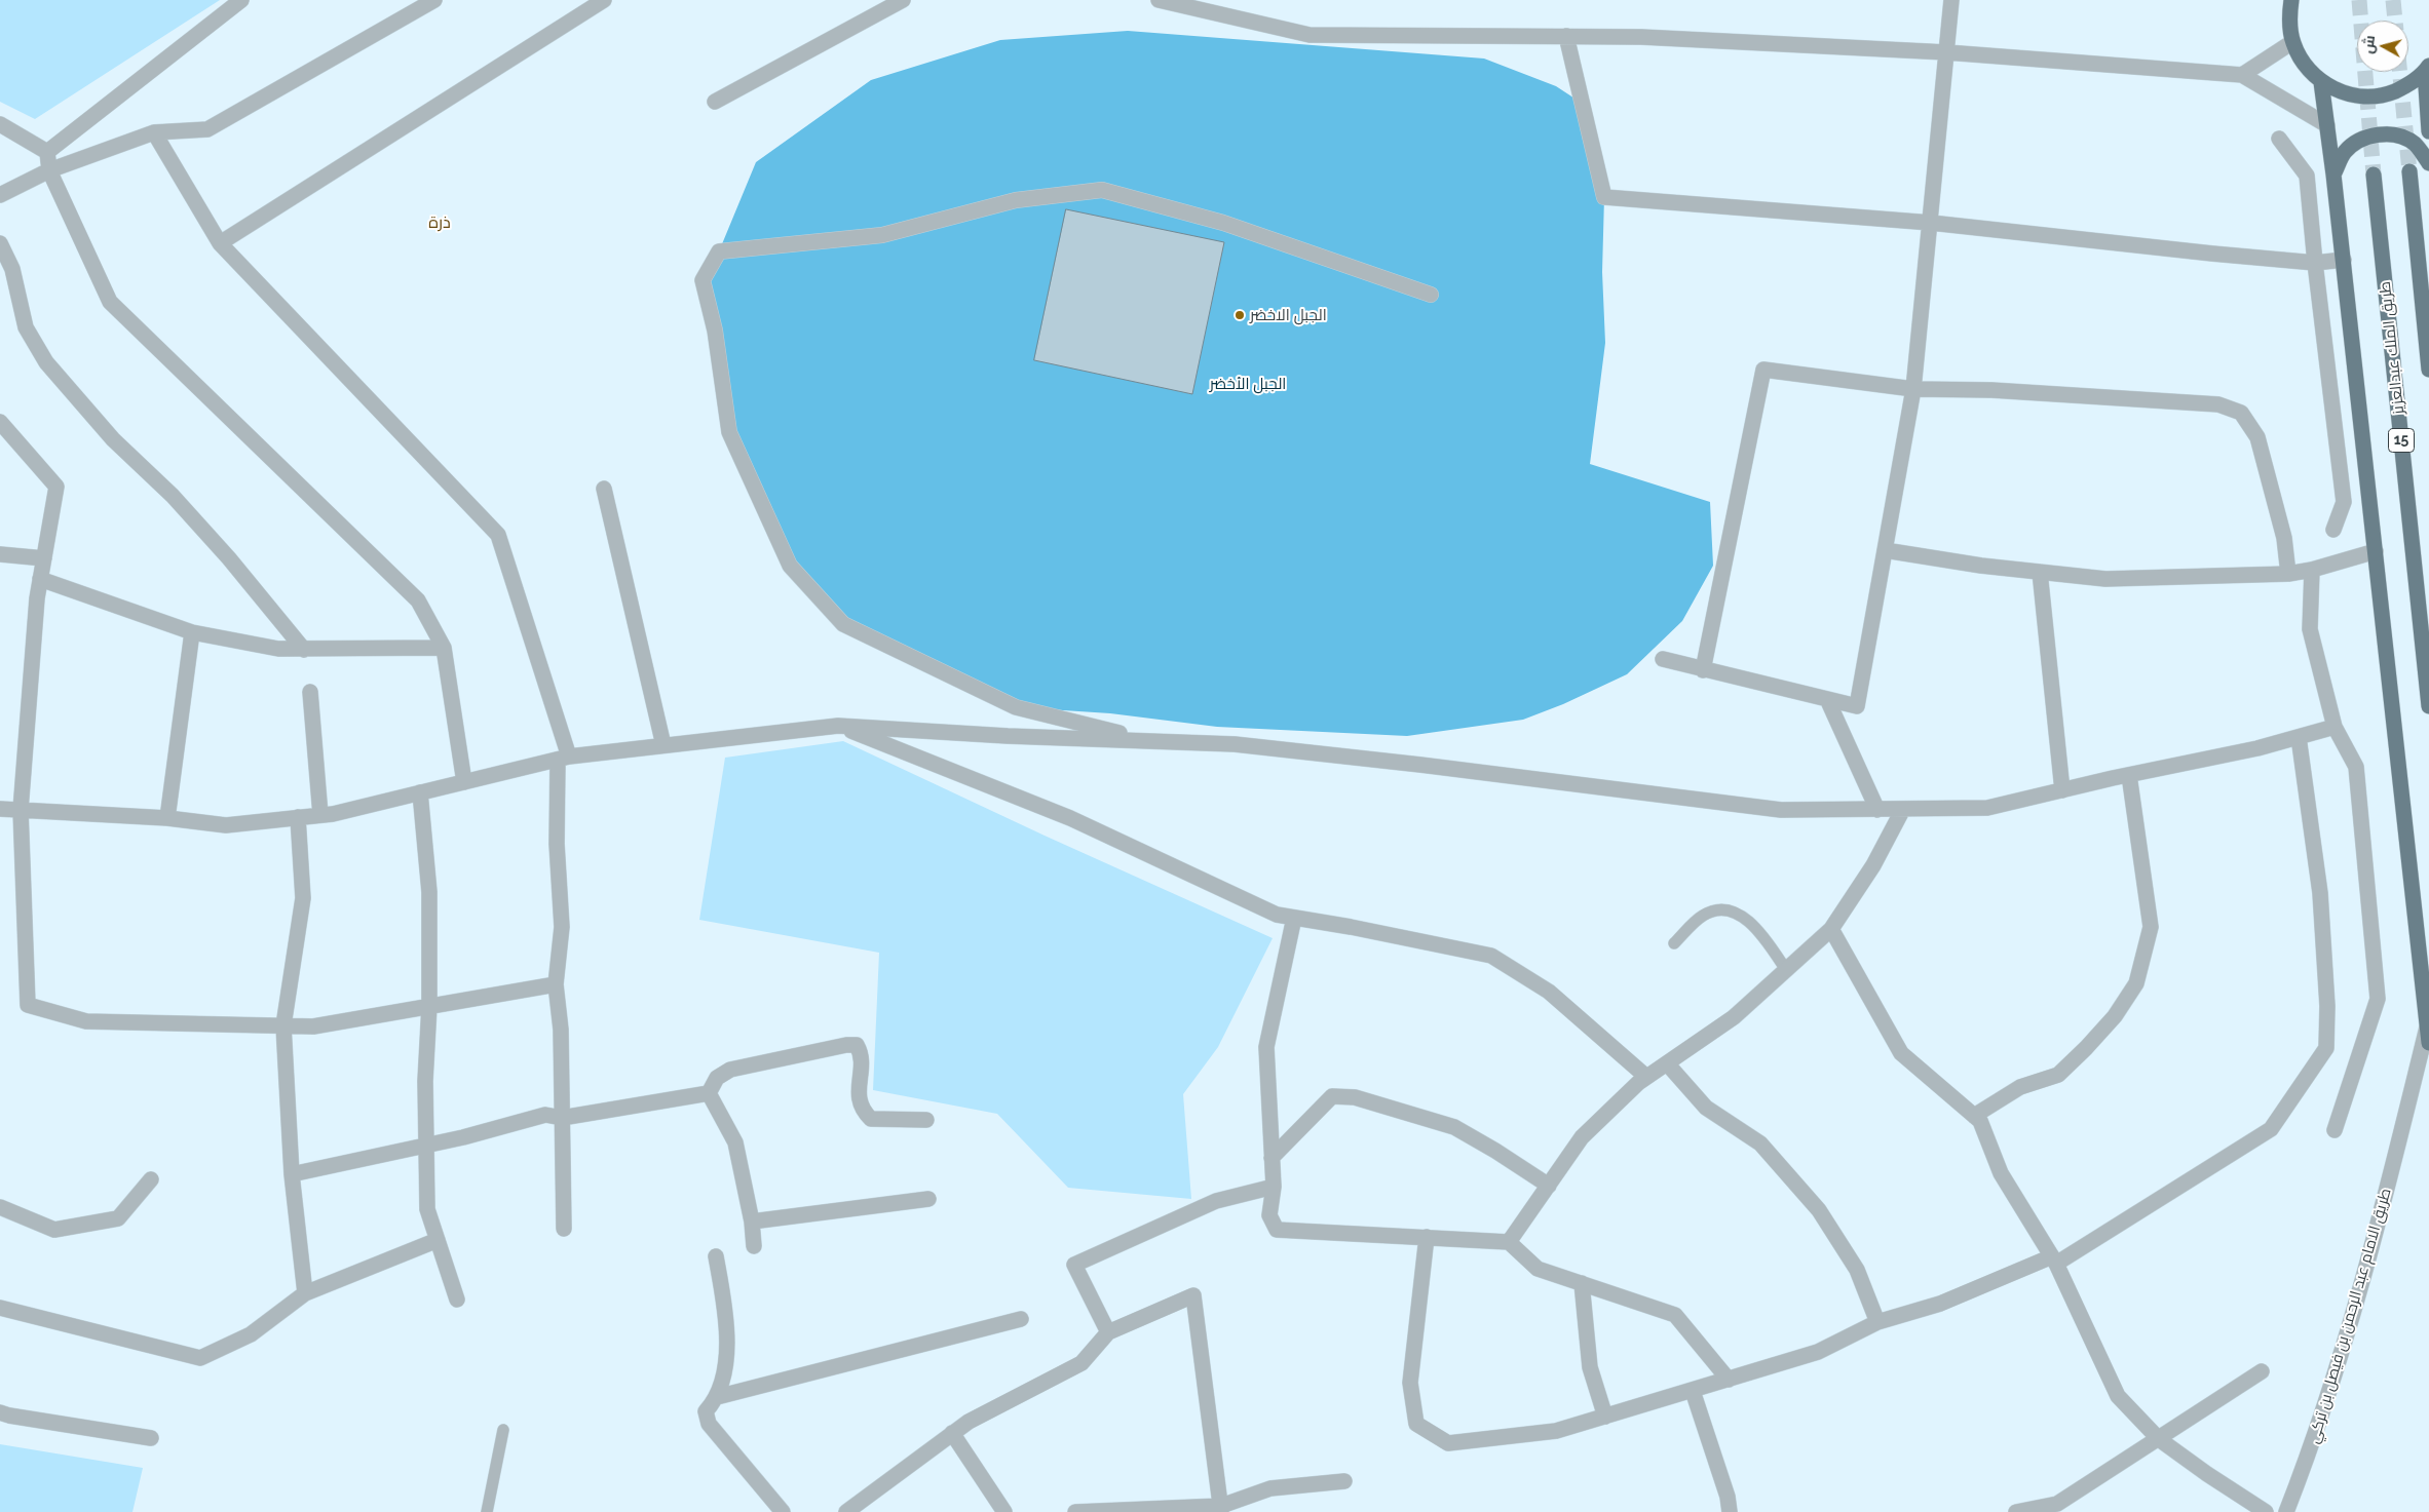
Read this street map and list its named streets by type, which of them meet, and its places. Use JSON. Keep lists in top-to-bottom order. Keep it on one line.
{"streets":{"highway":["طريق الملك عبدالعزيز","15"],"street":["طريق الامام عبد الرحمن بن فيصل بن تركي"]},"districts":["ذرة"],"parks":["الجبل الأخضر"],"places":["الجبل الاخضر"],"north":"left"}
